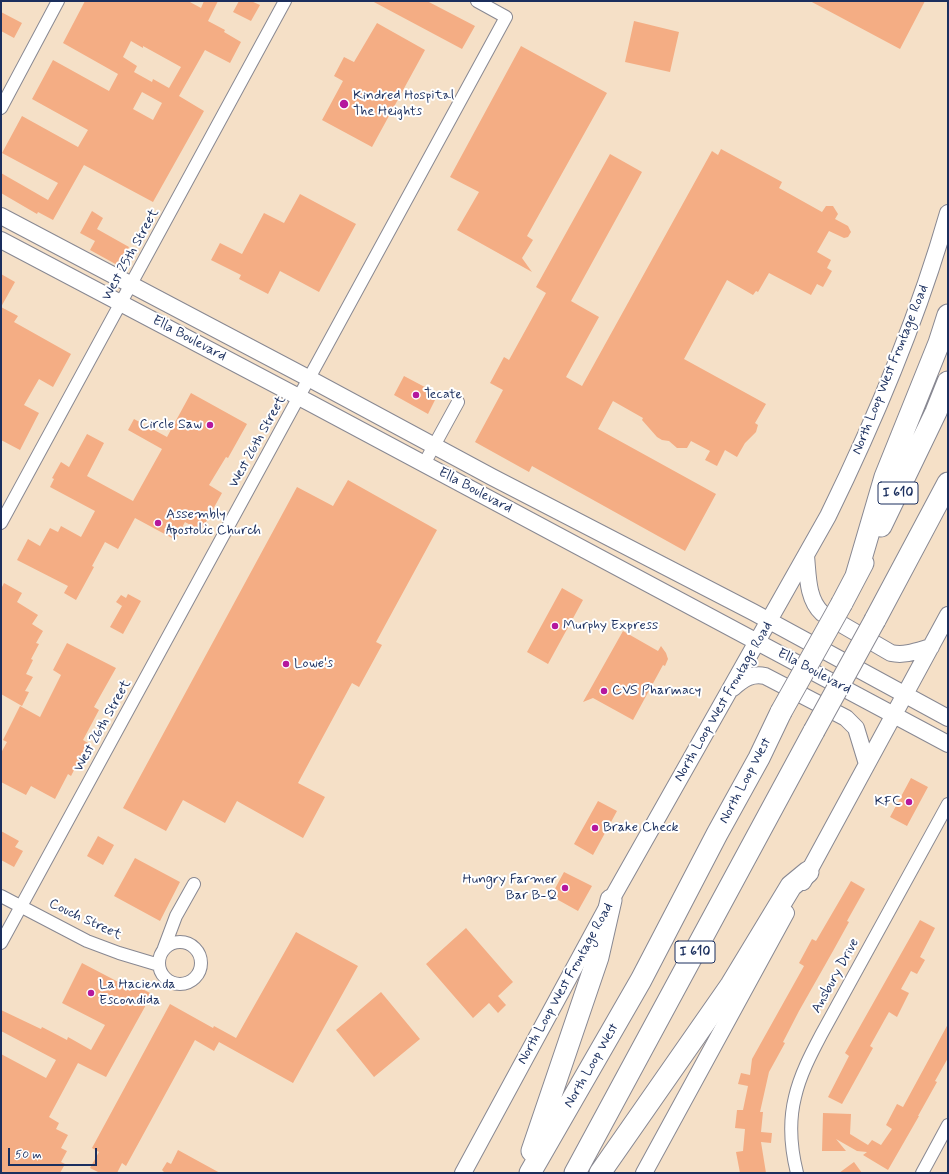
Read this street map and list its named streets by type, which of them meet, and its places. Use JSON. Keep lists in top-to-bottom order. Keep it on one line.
{"streets":{"highway":["I 610","North Loop West"],"main road":["Ella Boulevard","North Loop West Frontage Road"],"street":["West 25th Street","West 26th Street","Couch Street","Ansbury Drive"]},"crossings":[["West 25th Street","Ella Boulevard"],["Ella Boulevard","North Loop West Frontage Road"],["Ella Boulevard","West 26th Street"],["West 26th Street","Couch Street"]],"places":["Kindred Hospital The Heights","Tecate","Circle Saw","Assembly Apostolic Church","Murphy Express","Lowe's","CVS Pharmacy","KFC","Brake Check","Hungry Farmer Bar B-Q","La Hacienda Escondida"],"scale_bar":"50 m"}
